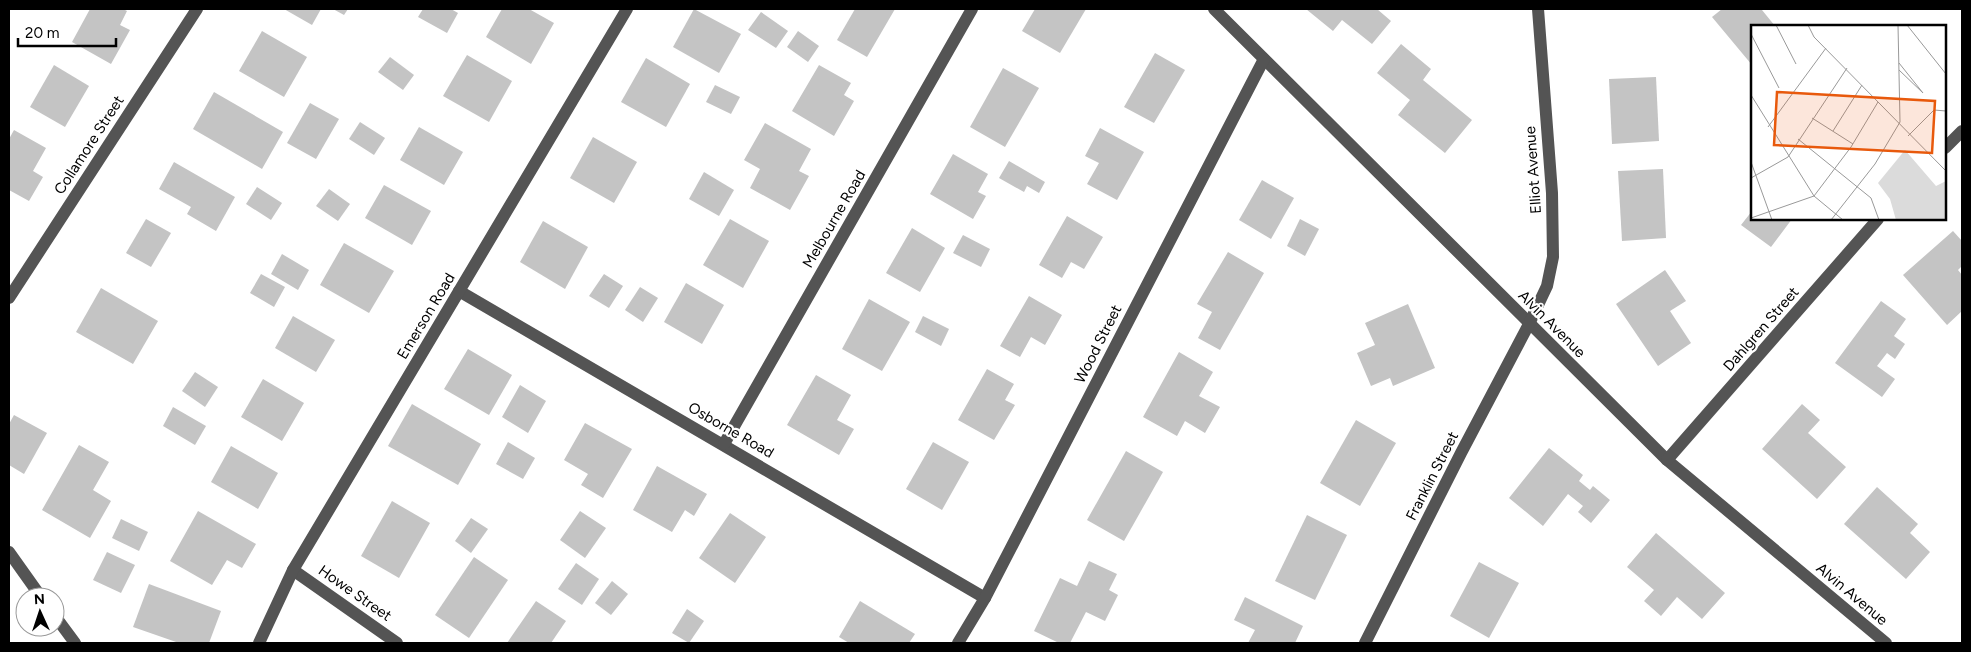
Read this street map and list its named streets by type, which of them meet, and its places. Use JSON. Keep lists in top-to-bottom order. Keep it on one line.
{"streets":{"street":["Collamore Street","Elliot Avenue","Melbourne Road","Emerson Road","Alvin Avenue","Dahlgren Street","Wood Street","Osborne Road","Franklin Street","Howe Street"]},"crossings":[["Elliot Avenue","Alvin Avenue"],["Elliot Avenue","Franklin Street"],["Melbourne Road","Osborne Road"],["Emerson Road","Osborne Road"],["Emerson Road","Howe Street"],["Alvin Avenue","Dahlgren Street"],["Alvin Avenue","Wood Street"],["Alvin Avenue","Franklin Street"],["Wood Street","Osborne Road"]],"scale_bar":"20 m","north":"top"}
